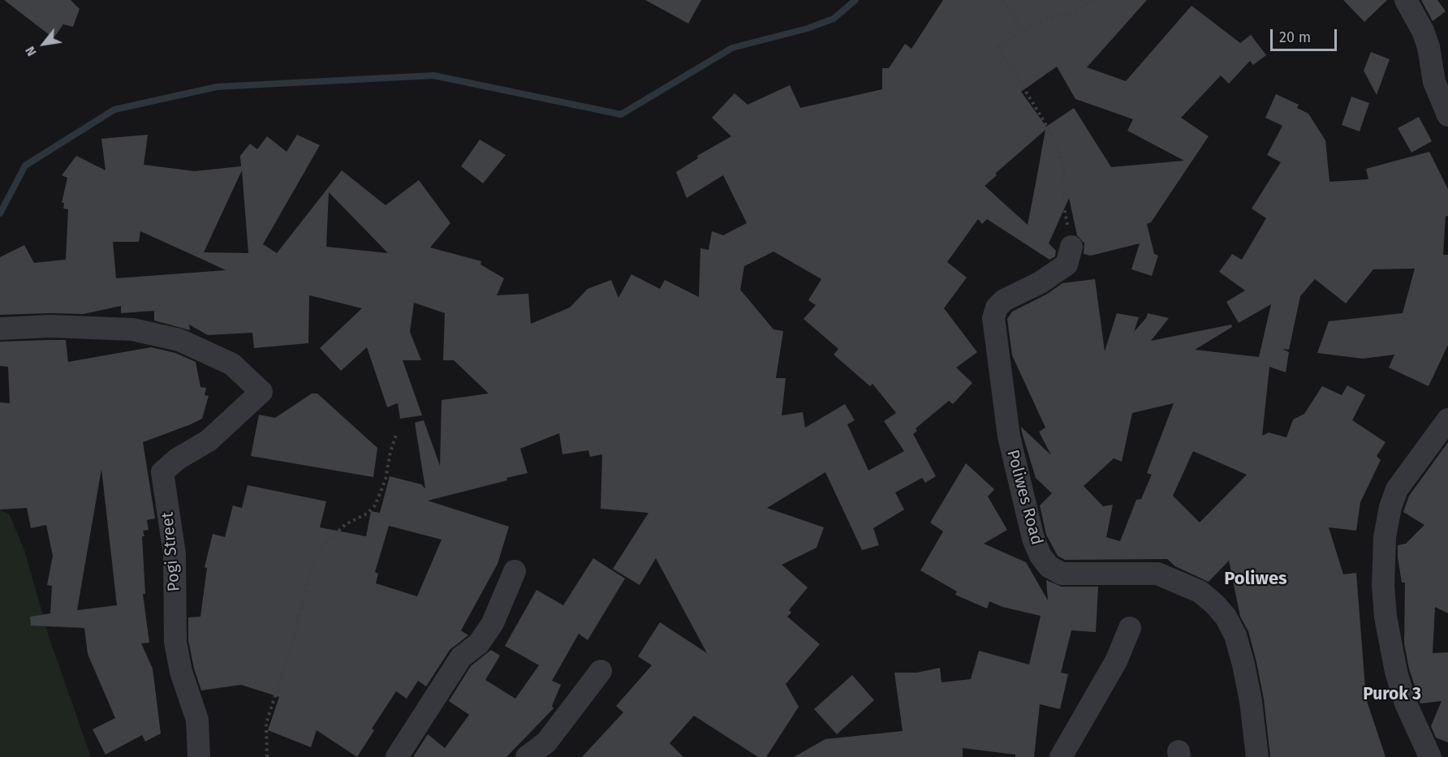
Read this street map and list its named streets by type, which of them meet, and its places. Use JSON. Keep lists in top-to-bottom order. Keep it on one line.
{"streets":{"street":["Poliwes Road","Pogi Street"]},"districts":["Poliwes","Purok 3"],"scale_bar":"20 m","north":"bottom left"}
